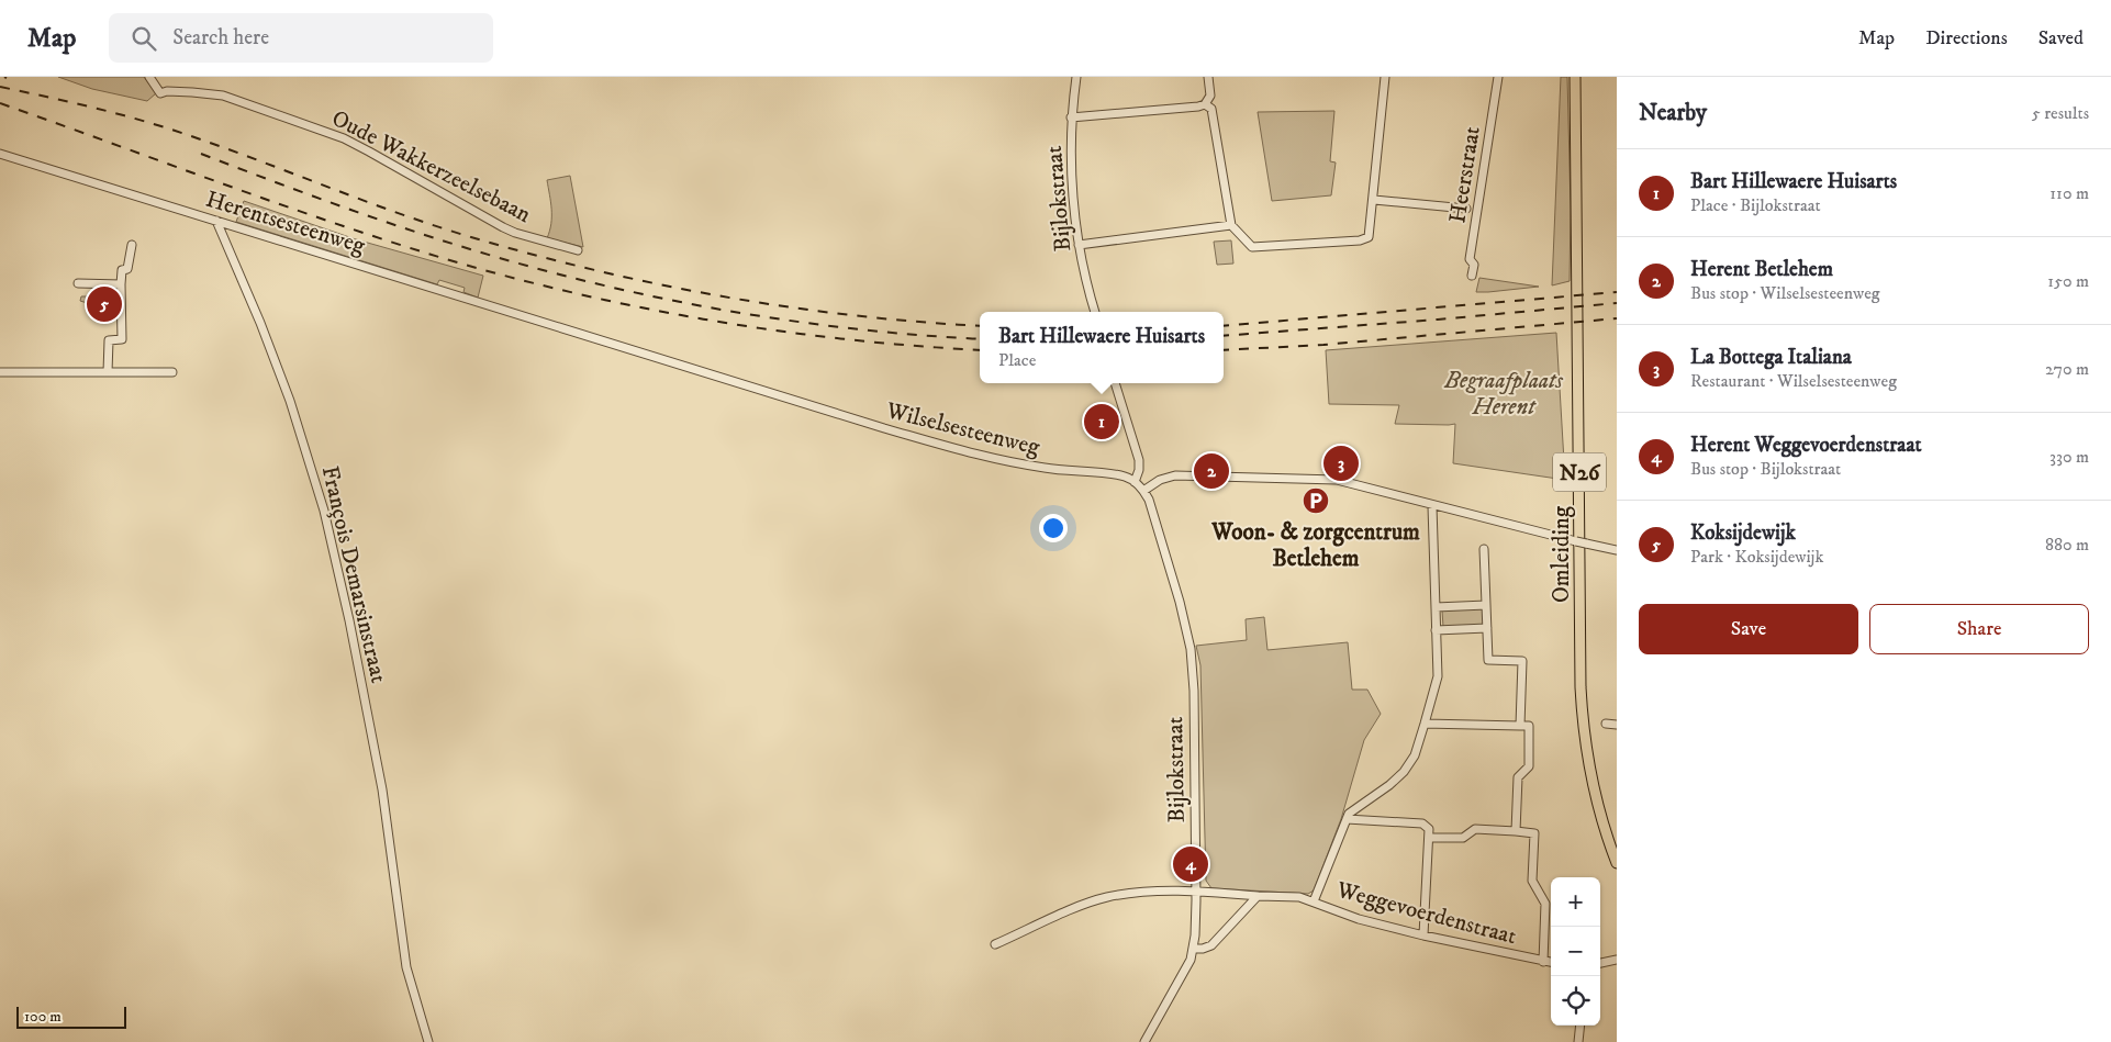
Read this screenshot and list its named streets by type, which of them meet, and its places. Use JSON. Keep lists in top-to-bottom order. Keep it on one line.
{"streets":{"main road":["N26","Omleiding"],"street":["Oude Wakkerzeelsebaan","Heerstraat","Bijlokstraat","Herentsesteenweg","Wilselsesteenweg","François Demarsinstraat","Weggevoerdenstraat"]},"crossings":[["Bijlokstraat","Wilselsesteenweg"],["Bijlokstraat","Weggevoerdenstraat"],["Herentsesteenweg","Wilselsesteenweg"],["Herentsesteenweg","François Demarsinstraat"]],"parks":["Begraafplaats Herent"],"places":{"parking":["Woon- & zorgcentrum Betlehem"]},"scale_bar":"100 m","page":{"header":"Map","search":"Search here","nav":["Map","Directions","Saved"],"heading":["Nearby","5 results"],"list":[{"mark":"1","name":"Bart Hillewaere Huisarts","note":"Place · Bijlokstraat","value":"110 m"},{"mark":"2","name":"Herent Betlehem","note":"Bus stop · Wilselsesteenweg","value":"150 m"},{"mark":"3","name":"La Bottega Italiana","note":"Restaurant · Wilselsesteenweg","value":"270 m"},{"mark":"4","name":"Herent Weggevoerdenstraat","note":"Bus stop · Bijlokstraat","value":"330 m"},{"mark":"5","name":"Koksijdewijk","note":"Park · Koksijdewijk","value":"880 m"}],"pins":["5","1","3","2","4"],"popup":["Bart Hillewaere Huisarts","Place"],"buttons":["Save","Share"],"map_buttons":["+","−"],"scale":"100 m"}}
